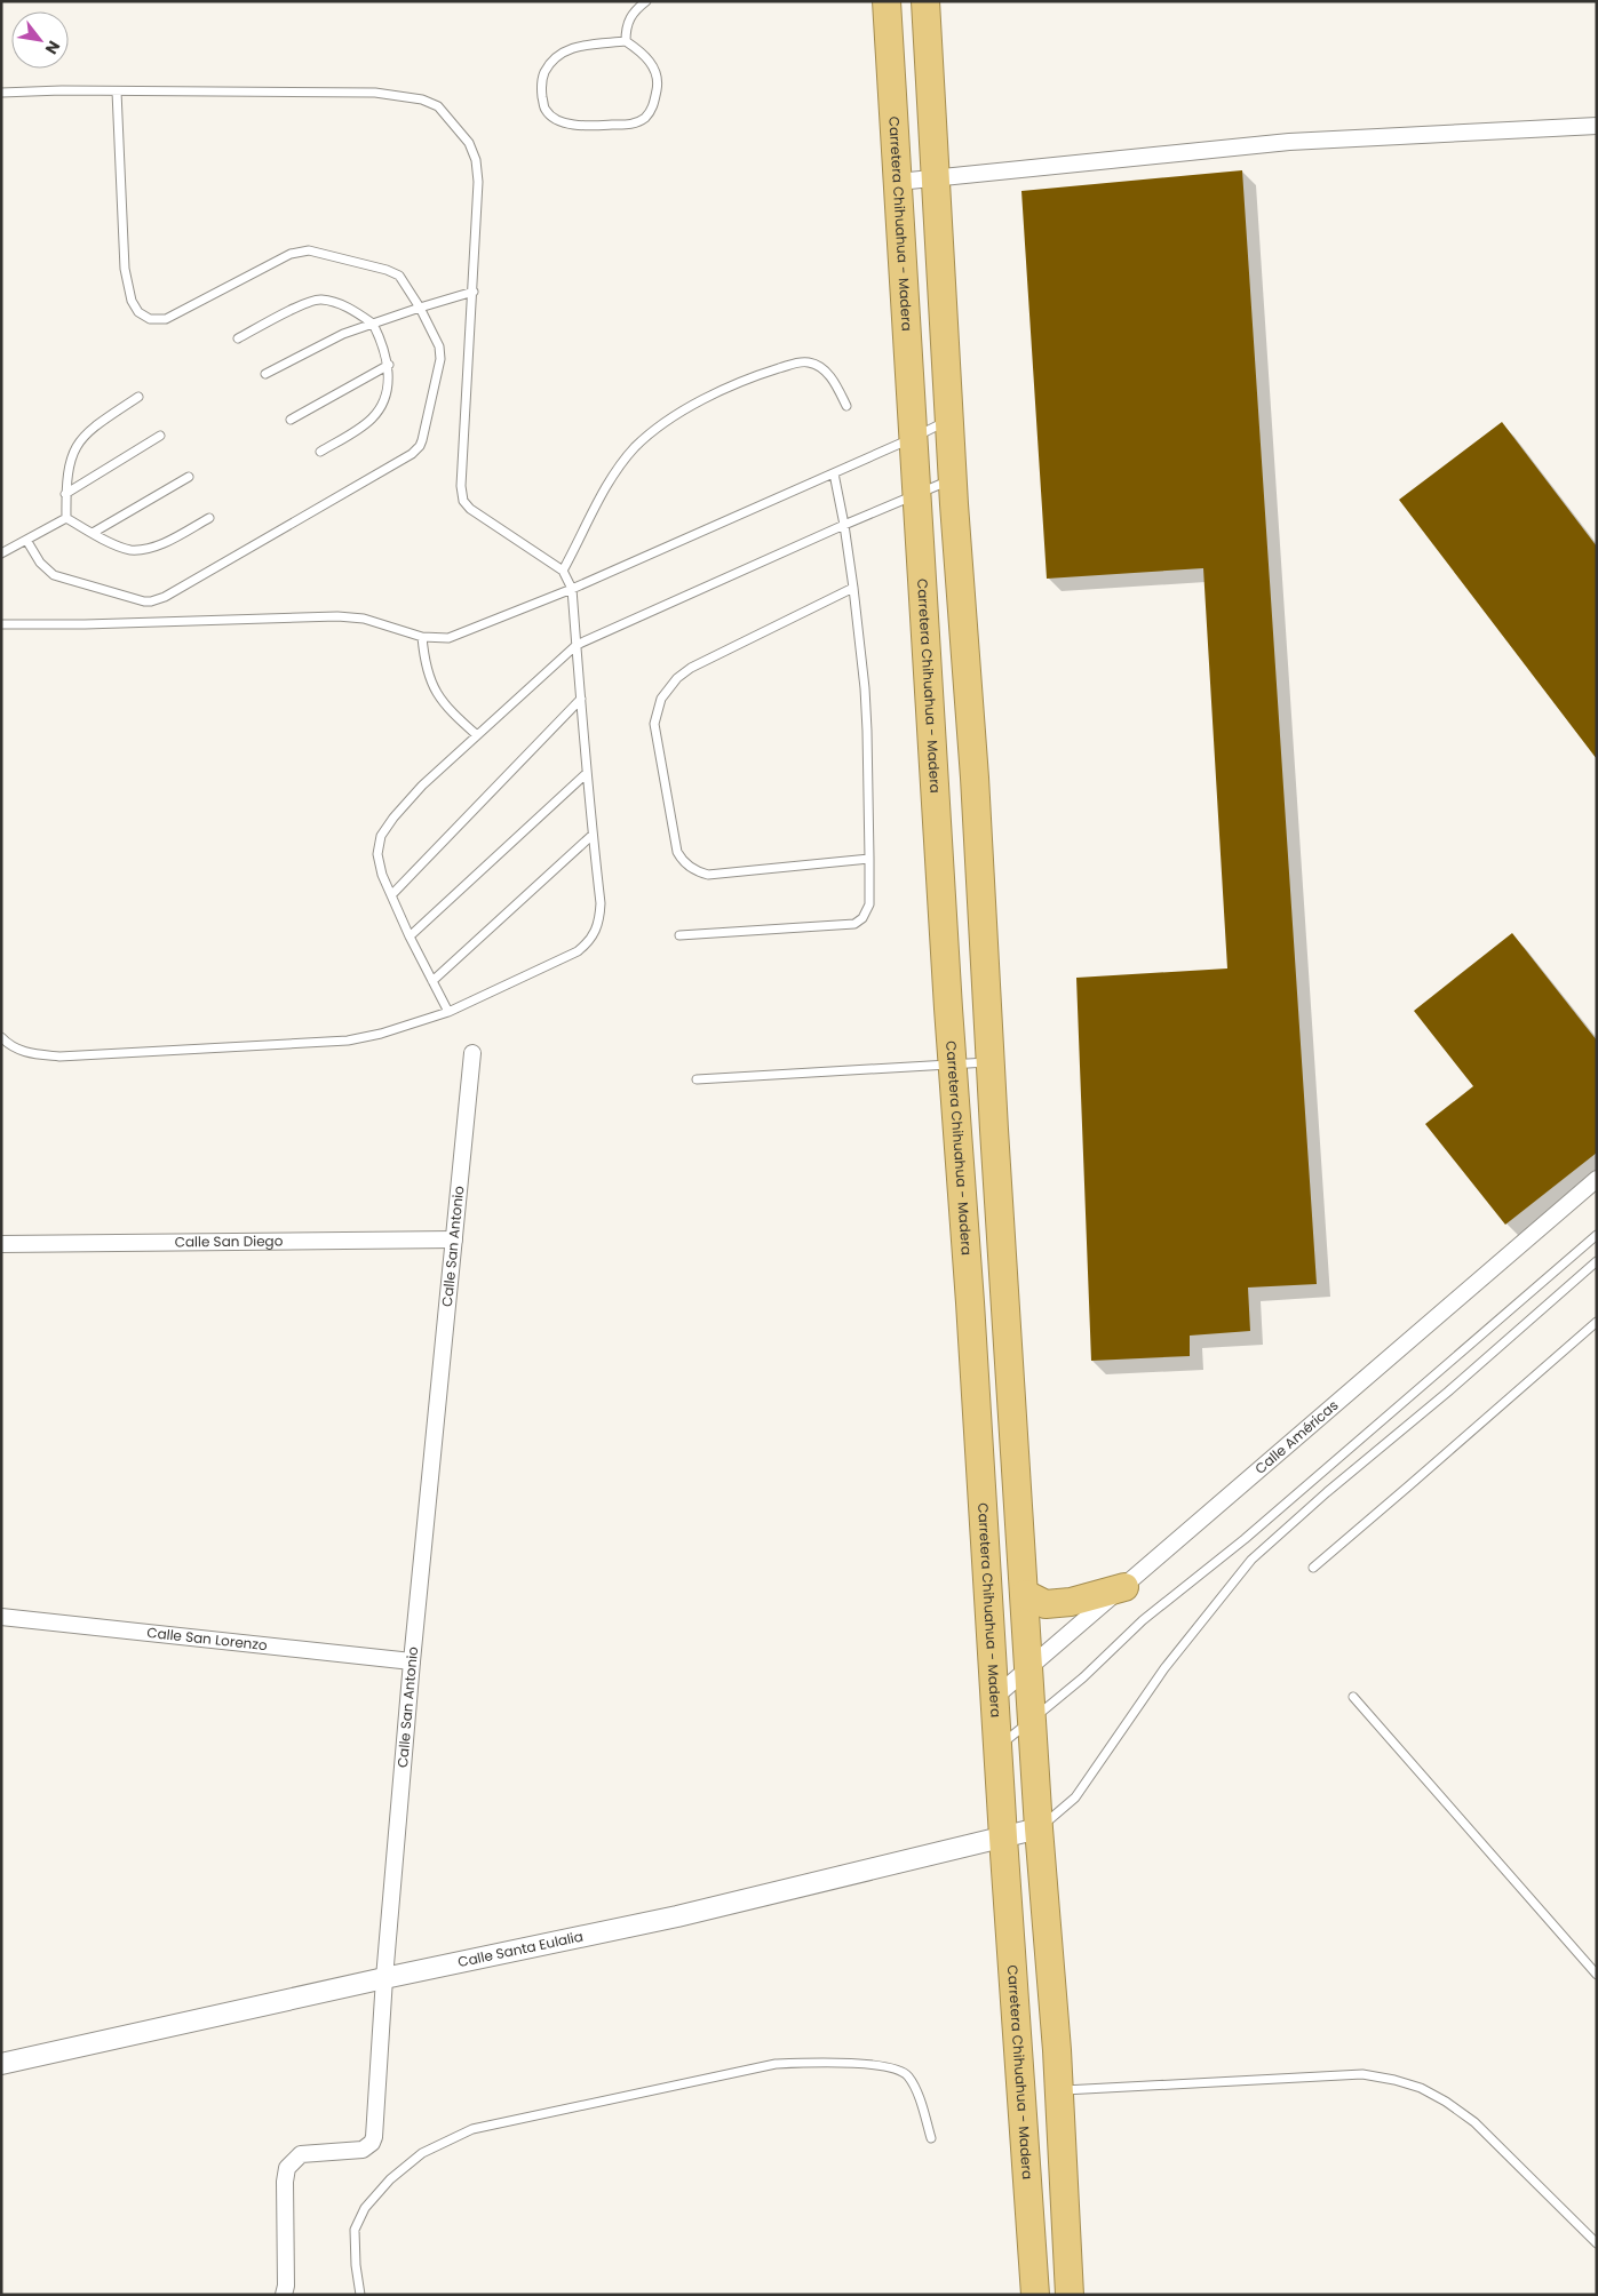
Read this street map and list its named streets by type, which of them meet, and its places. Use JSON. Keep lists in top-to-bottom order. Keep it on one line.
{"streets":{"highway":["Carretera Chihuahua - Madera"],"street":["Calle San Diego","Calle San Antonio","Calle Américas","Calle San Lorenzo","Calle Santa Eulalia"]},"crossings":[["Carretera Chihuahua - Madera","Calle Américas"],["Carretera Chihuahua - Madera","Calle Santa Eulalia"],["Calle San Diego","Calle San Antonio"],["Calle San Antonio","Calle San Lorenzo"],["Calle San Antonio","Calle Santa Eulalia"]],"north":"bottom right"}
